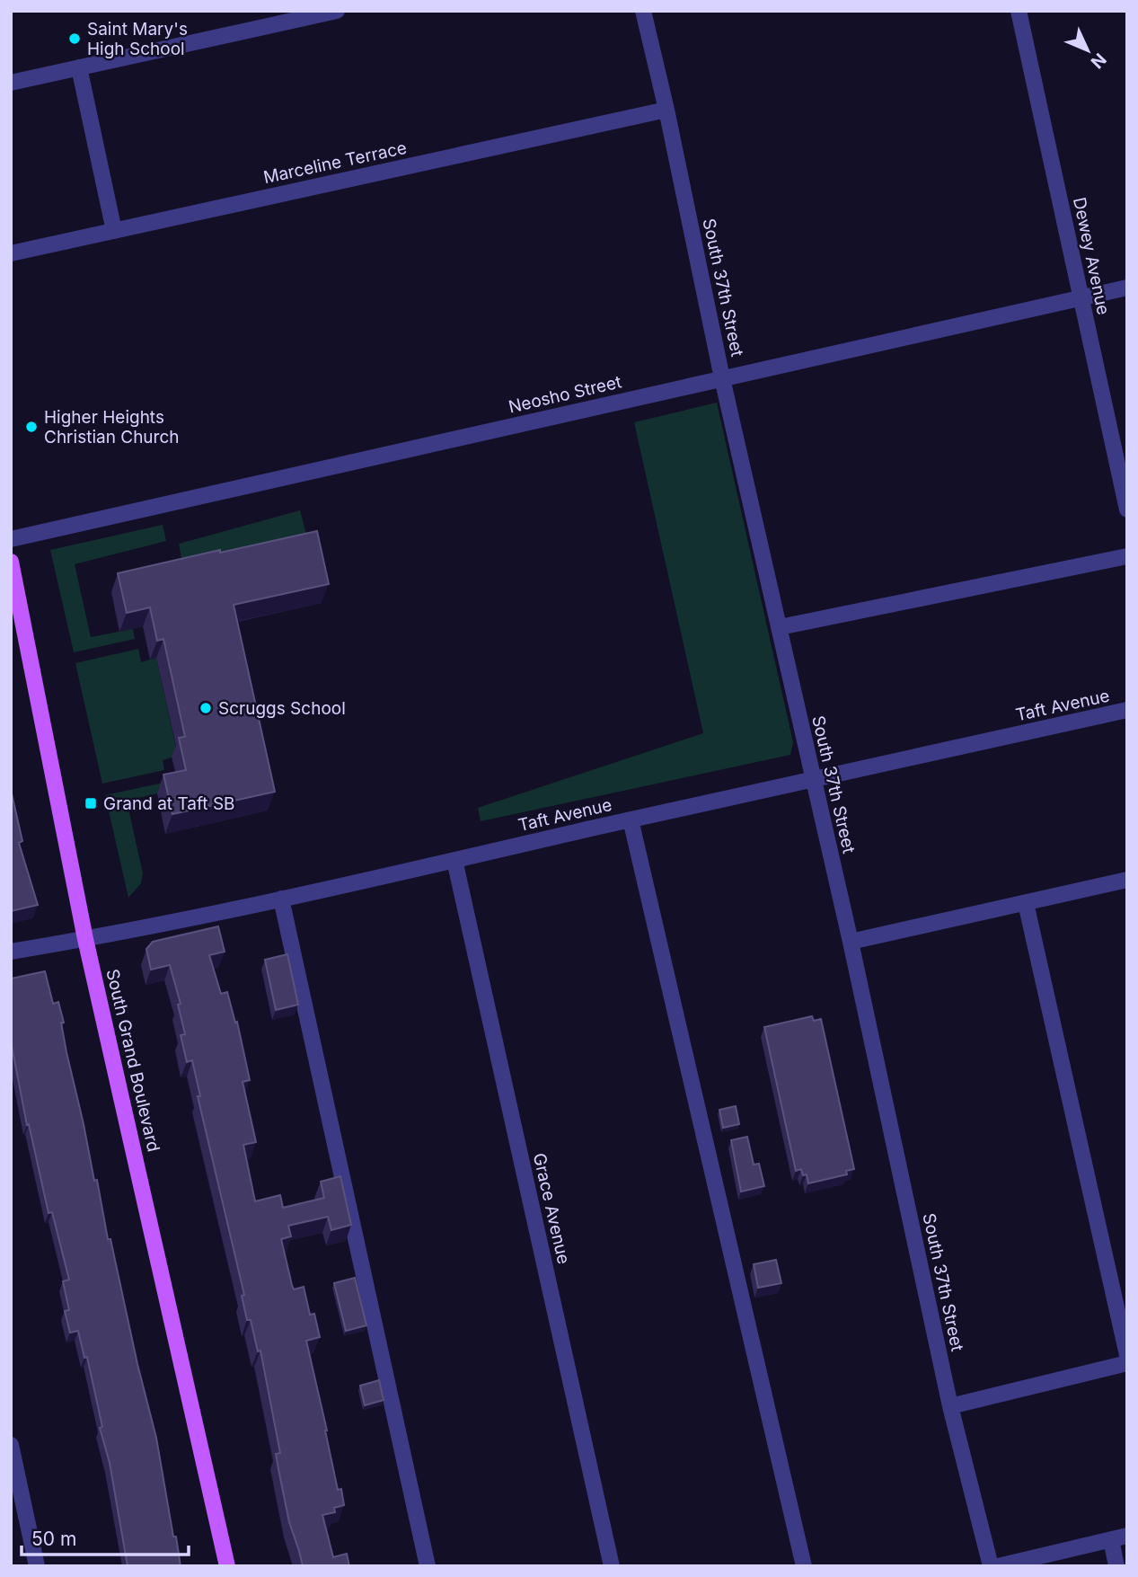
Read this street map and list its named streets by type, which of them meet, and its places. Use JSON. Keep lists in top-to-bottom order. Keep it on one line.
{"streets":{"main road":["South Grand Boulevard"],"street":["Marceline Terrace","Dewey Avenue","South 37th Street","Neosho Street","Taft Avenue","Grace Avenue"]},"crossings":[["Marceline Terrace","South 37th Street"],["Dewey Avenue","Neosho Street"],["South 37th Street","Neosho Street"],["South 37th Street","Taft Avenue"],["Taft Avenue","South Grand Boulevard"],["Taft Avenue","Grace Avenue"]],"places":{"other":["Saint Mary's High School","Higher Heights Christian Church","Scruggs School"],"transit":["Grand at Taft SB"]},"scale_bar":"50 m","north":"bottom right"}
